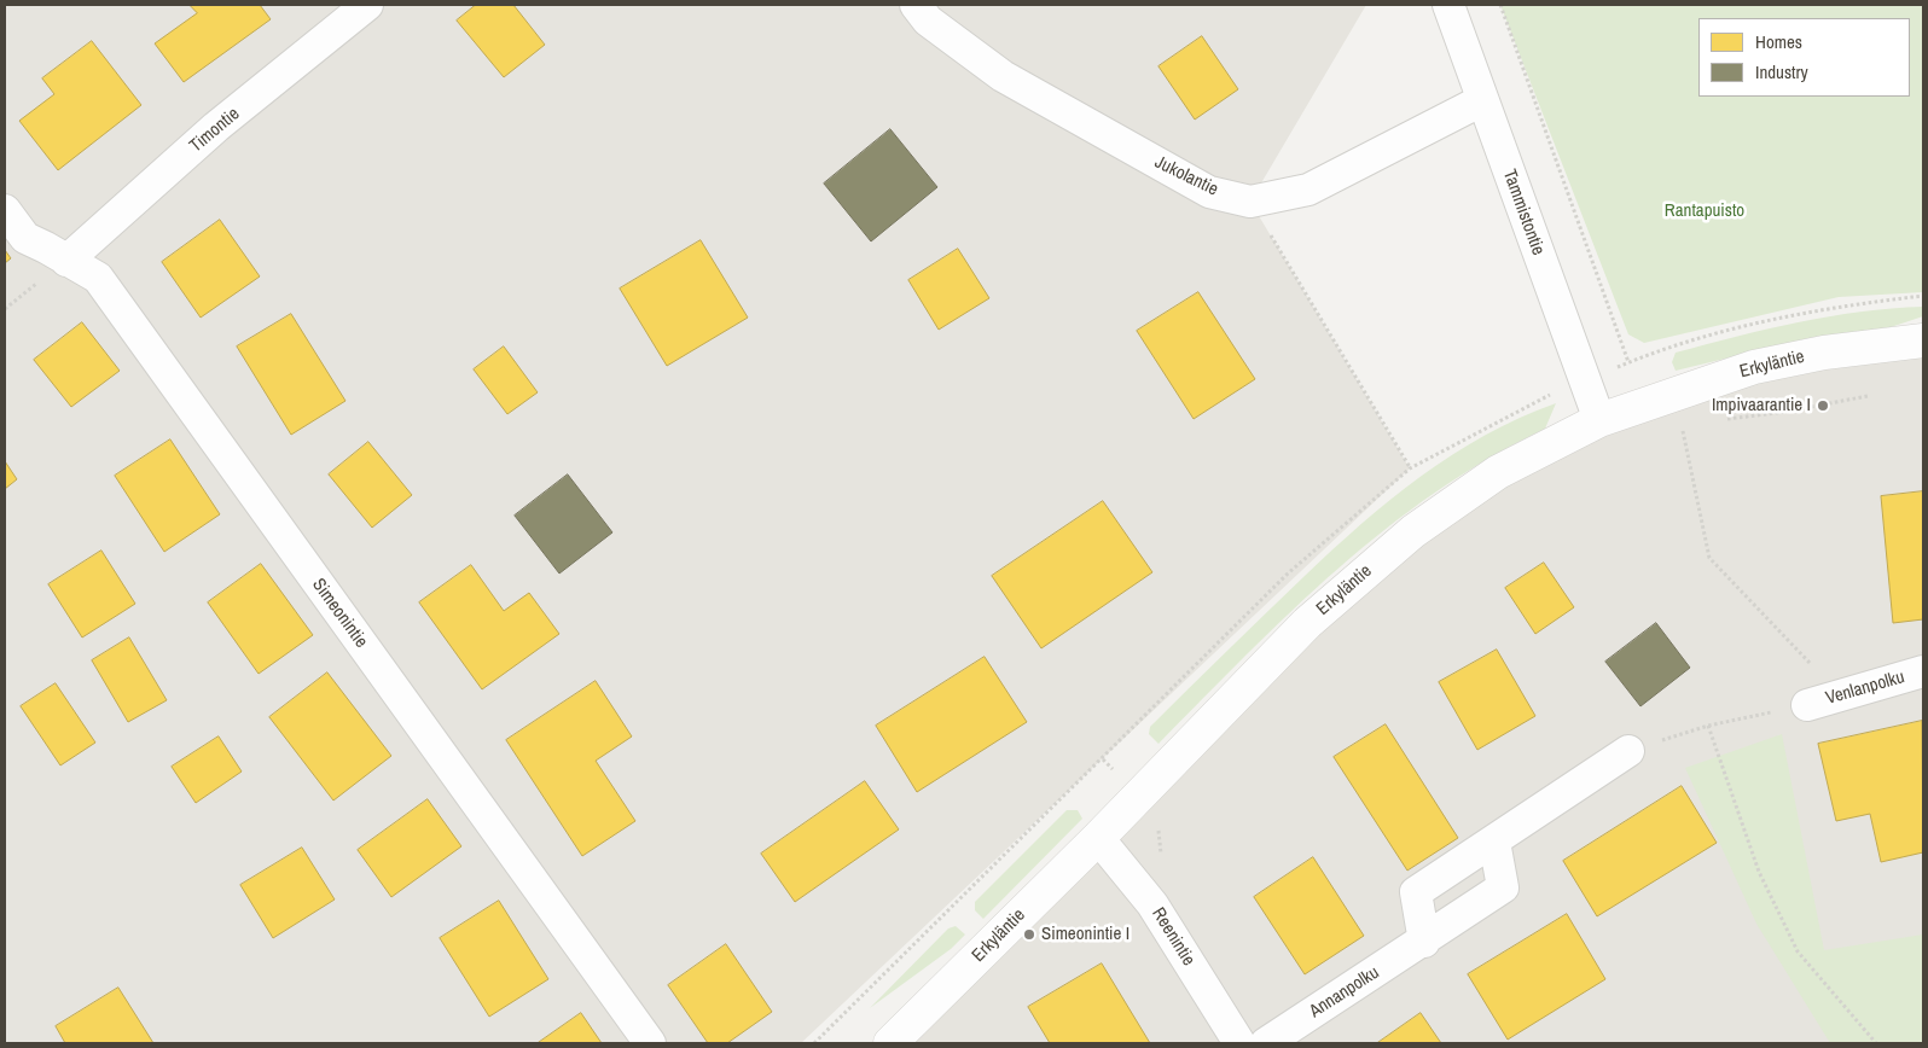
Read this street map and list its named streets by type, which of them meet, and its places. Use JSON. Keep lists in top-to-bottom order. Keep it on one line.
{"streets":{"street":["Timontie","Jukolantie","Tammistontie","Erkyläntie","Simeonintie","Venlanpolku","Reenintie","Annanpolku"]},"crossings":[["Timontie","Simeonintie"],["Jukolantie","Tammistontie"],["Tammistontie","Erkyläntie"],["Erkyläntie","Reenintie"]],"parks":["Rantapuisto"],"places":["Impivaarantie I","Simeonintie I"],"legend":["Homes","Industry"]}
